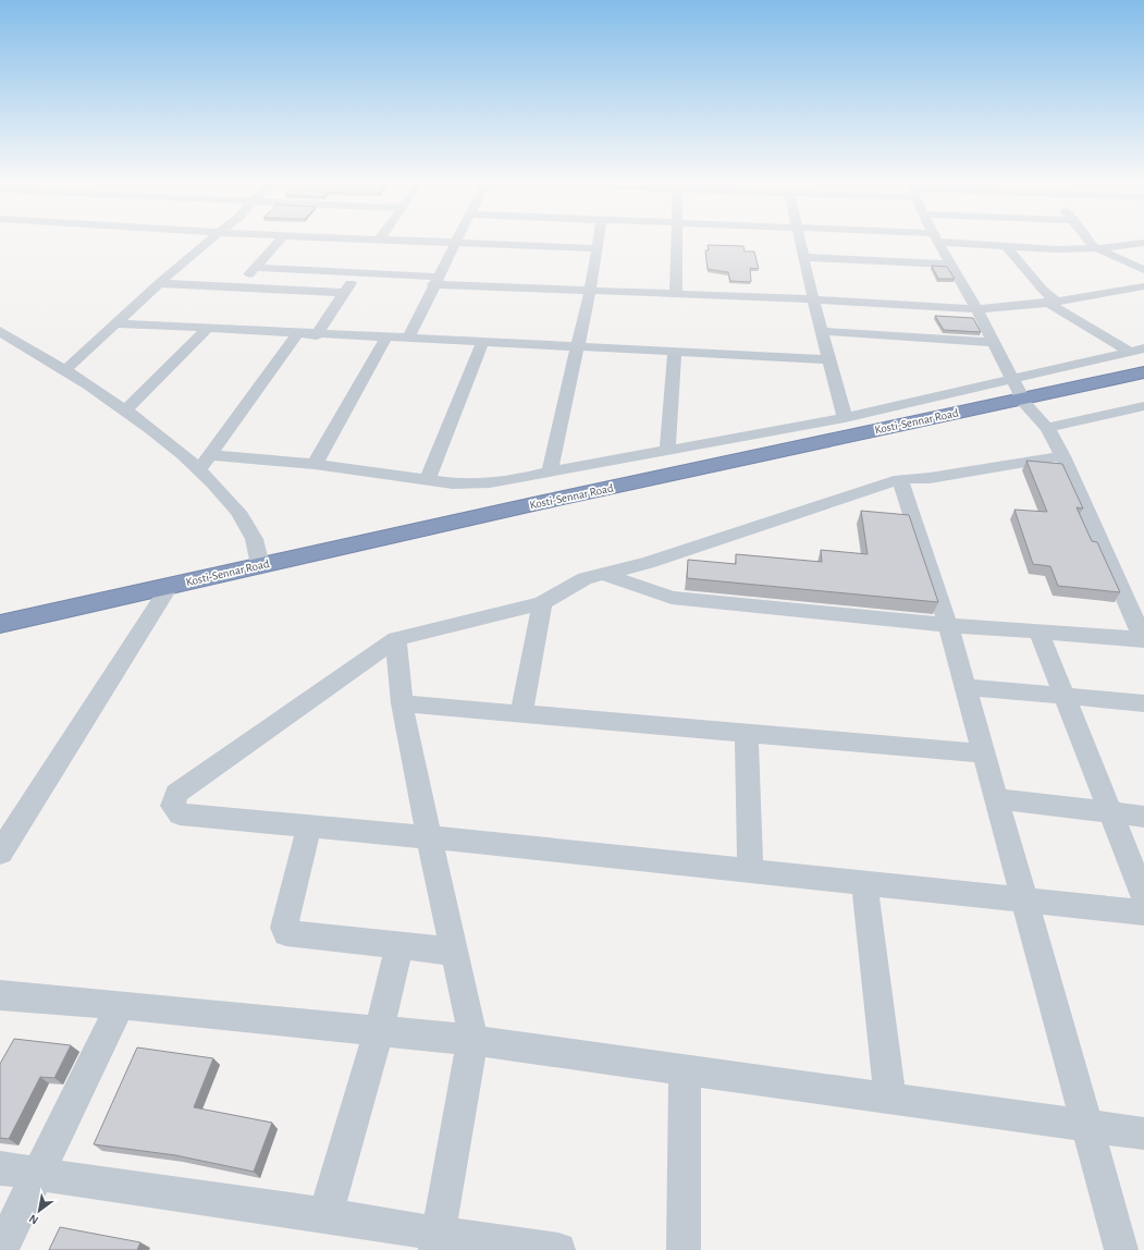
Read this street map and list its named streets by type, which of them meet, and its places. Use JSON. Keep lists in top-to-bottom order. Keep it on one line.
{"streets":{"highway":["Kosti-Sennar Road"]},"north":"bottom left"}
